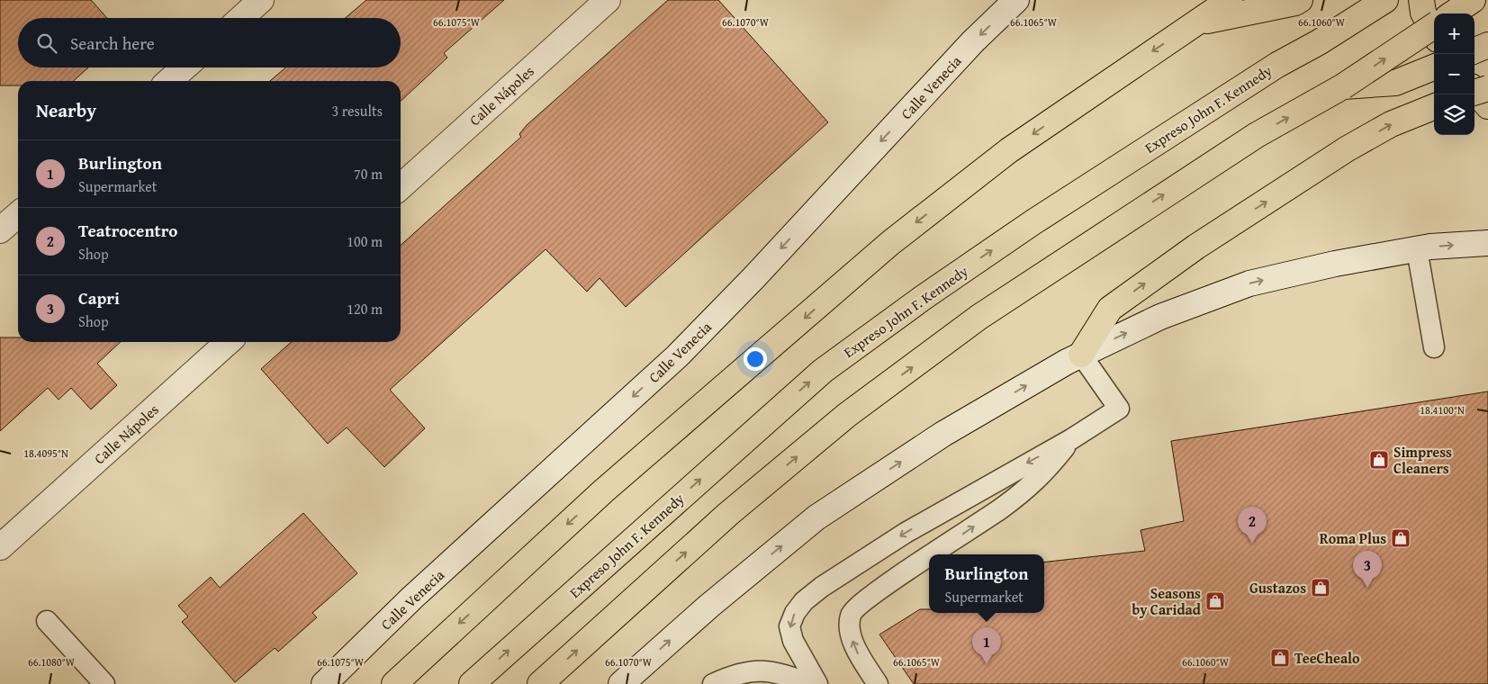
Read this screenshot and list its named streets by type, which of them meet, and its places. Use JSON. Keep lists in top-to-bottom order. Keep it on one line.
{"streets":{"highway":["Expreso John F. Kennedy"],"street":["Calle Venecia","Calle Nápoles"]},"places":{"shop":["Simpress Cleaners","Roma Plus","Gustazos","Seasons by Caridad","TeeChealo"]},"page":{"map_buttons":["+","−"],"search":"Search here","heading":["Nearby","3 results"],"list":[{"mark":"1","name":"Burlington","note":"Supermarket","value":"70 m"},{"mark":"2","name":"Teatrocentro","note":"Shop","value":"100 m"},{"mark":"3","name":"Capri","note":"Shop","value":"120 m"}],"pins":["2","3","1"],"popup":["Burlington","Supermarket"]},"coordinates":["66.1075°W","66.1070°W","66.1065°W","66.1060°W","18.4100°N","18.4095°N","66.1080°W"]}
